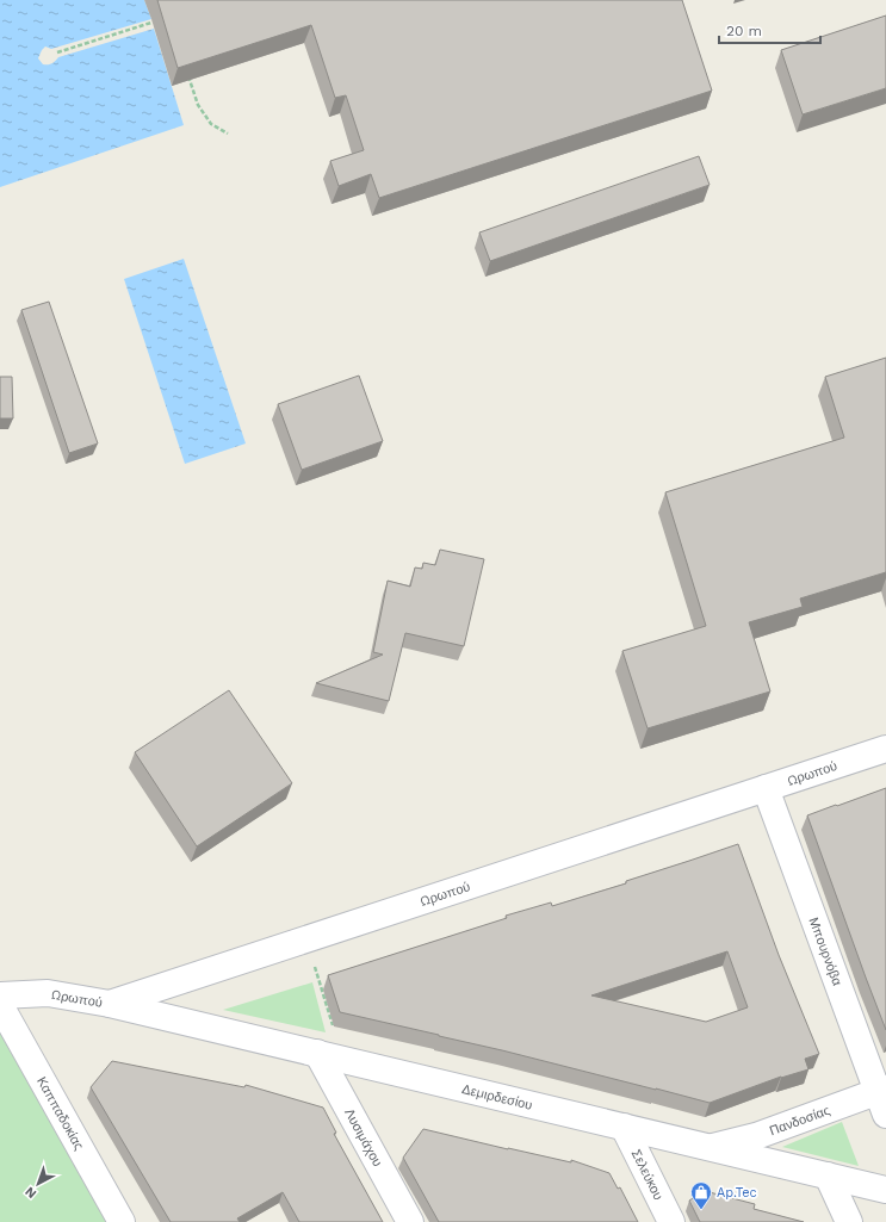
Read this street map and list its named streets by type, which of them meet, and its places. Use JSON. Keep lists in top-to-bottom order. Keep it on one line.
{"streets":{"street":["Ωρωπού","Μπουρνόβα","Δεμιρδεσίου","Καππαδοκίας","Πανδοσίας","Λυσιμάχου","Σελεύκου"]},"crossings":[["Ωρωπού","Μπουρνόβα"],["Ωρωπού","Δεμιρδεσίου"],["Μπουρνόβα","Πανδοσίας"],["Δεμιρδεσίου","Πανδοσίας"],["Δεμιρδεσίου","Λυσιμάχου"],["Δεμιρδεσίου","Σελεύκου"]],"places":{"shop":["Ap.Tec"]},"scale_bar":"20 m","north":"bottom left"}
